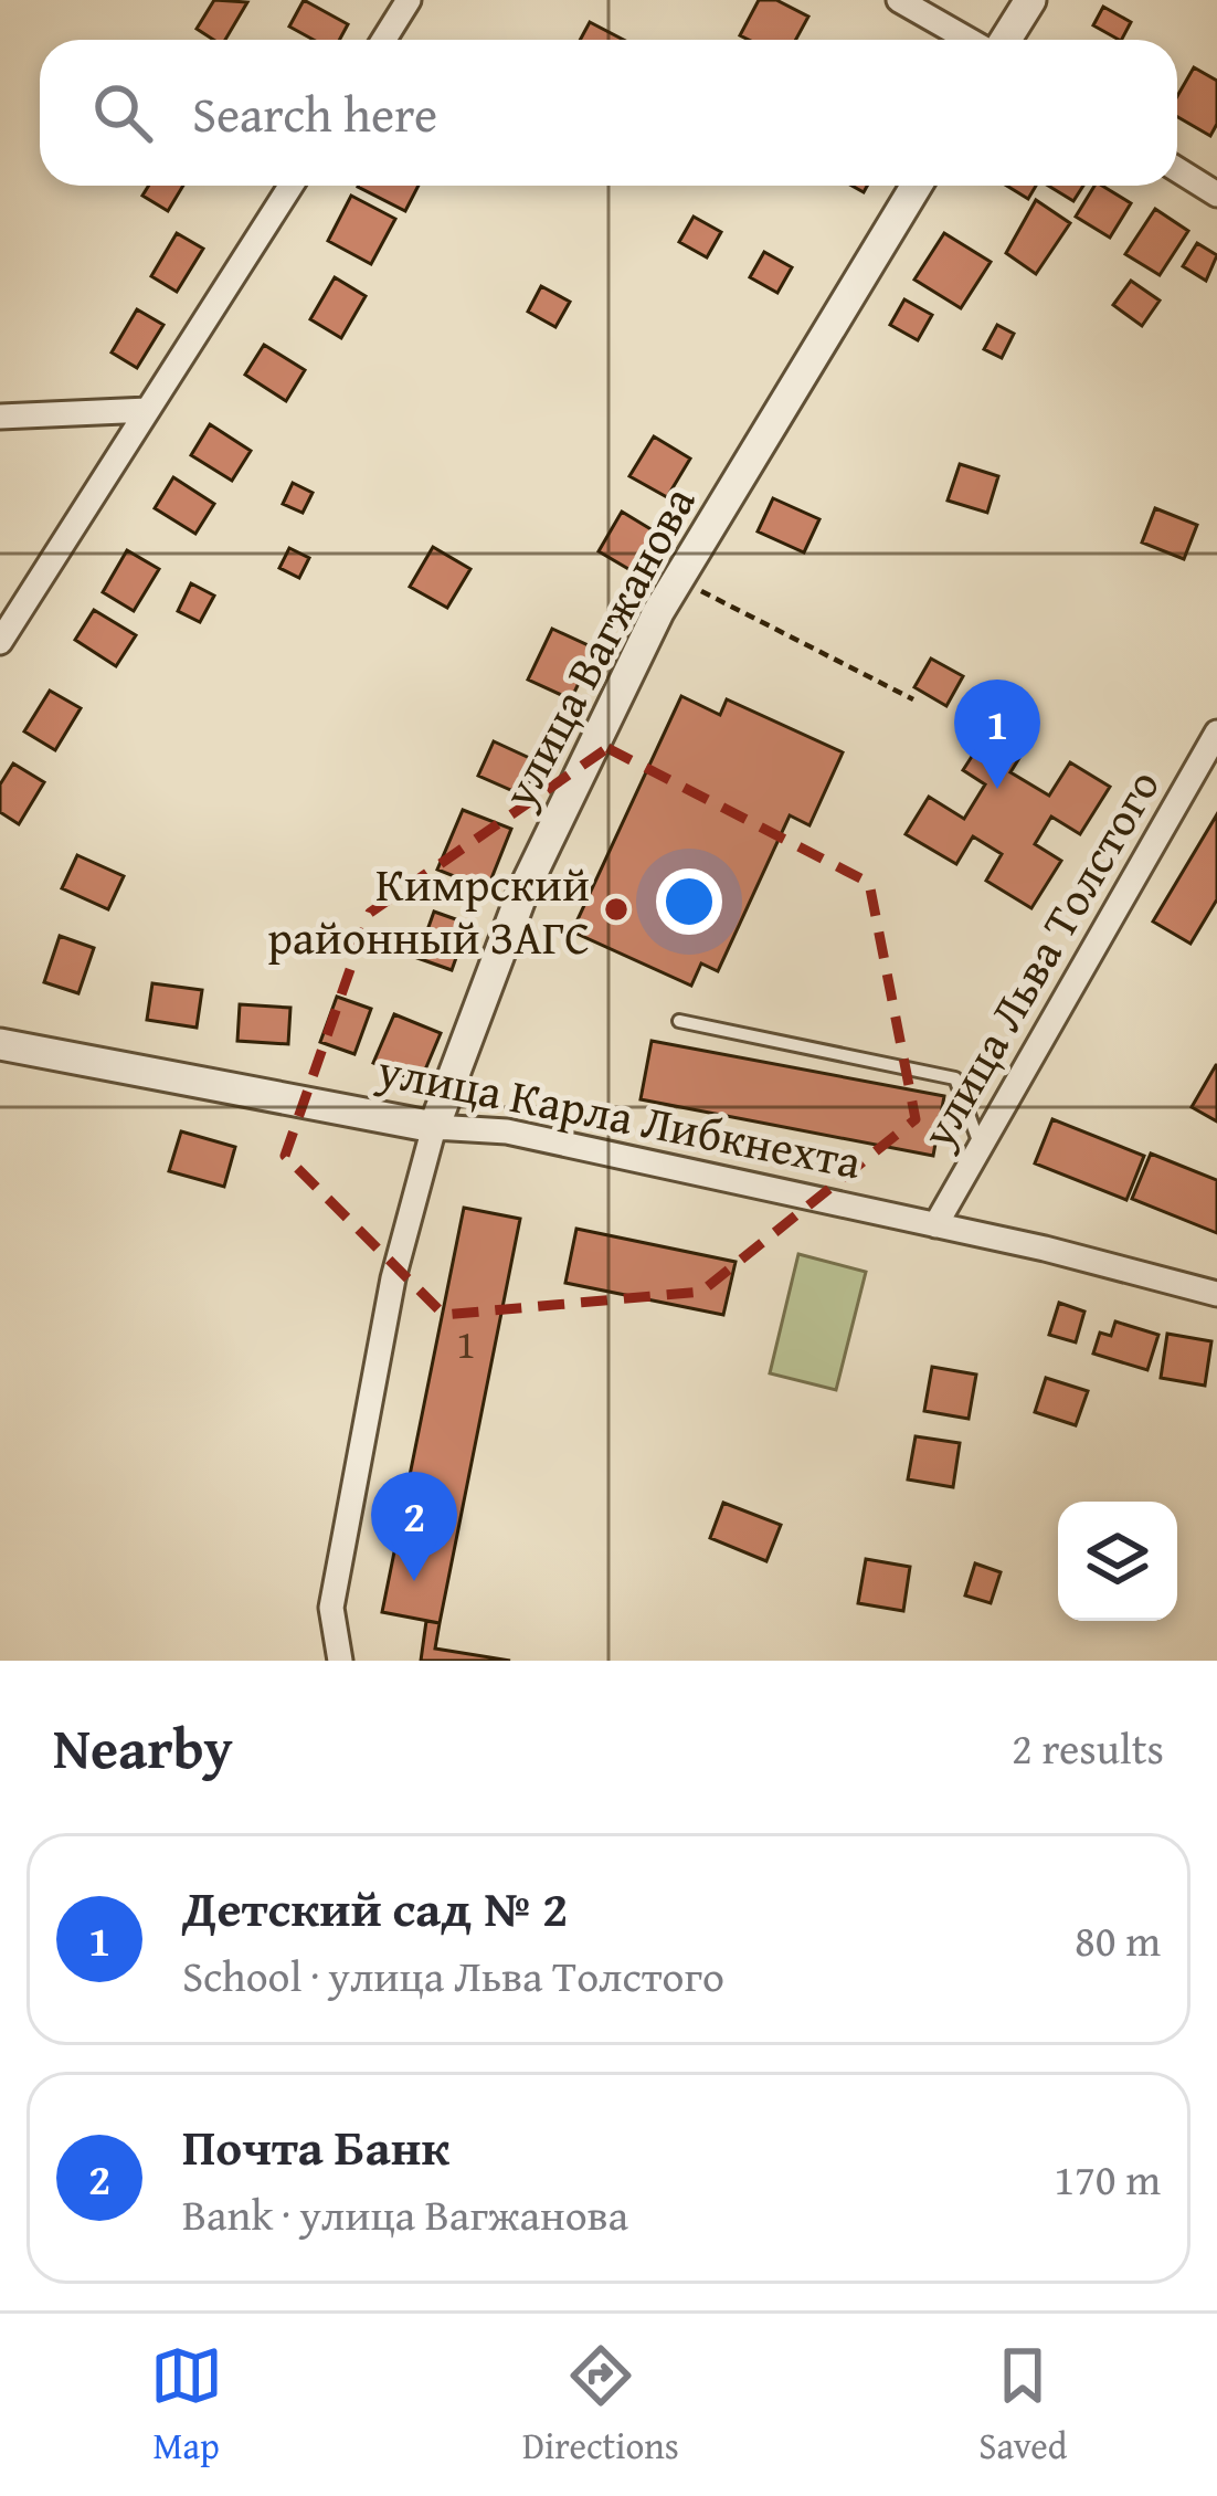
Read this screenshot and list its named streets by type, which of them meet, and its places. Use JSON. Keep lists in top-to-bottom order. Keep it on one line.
{"streets":{"street":["улица Вагжанова","улица Льва Толстого","улица Карла Либкнехта"]},"crossings":[["улица Вагжанова","улица Карла Либкнехта"],["улица Льва Толстого","улица Карла Либкнехта"]],"places":["Кимрский районный ЗАГС"],"house_numbers":["1"],"page":{"search":"Search here","pins":["1","2"],"heading":["Nearby","2 results"],"list":[{"mark":"1","name":"Детский сад № 2","note":"School · улица Льва Толстого","value":"80 m"},{"mark":"2","name":"Почта Банк","note":"Bank · улица Вагжанова","value":"170 m"}],"nav":["Map","Directions","Saved"]}}
